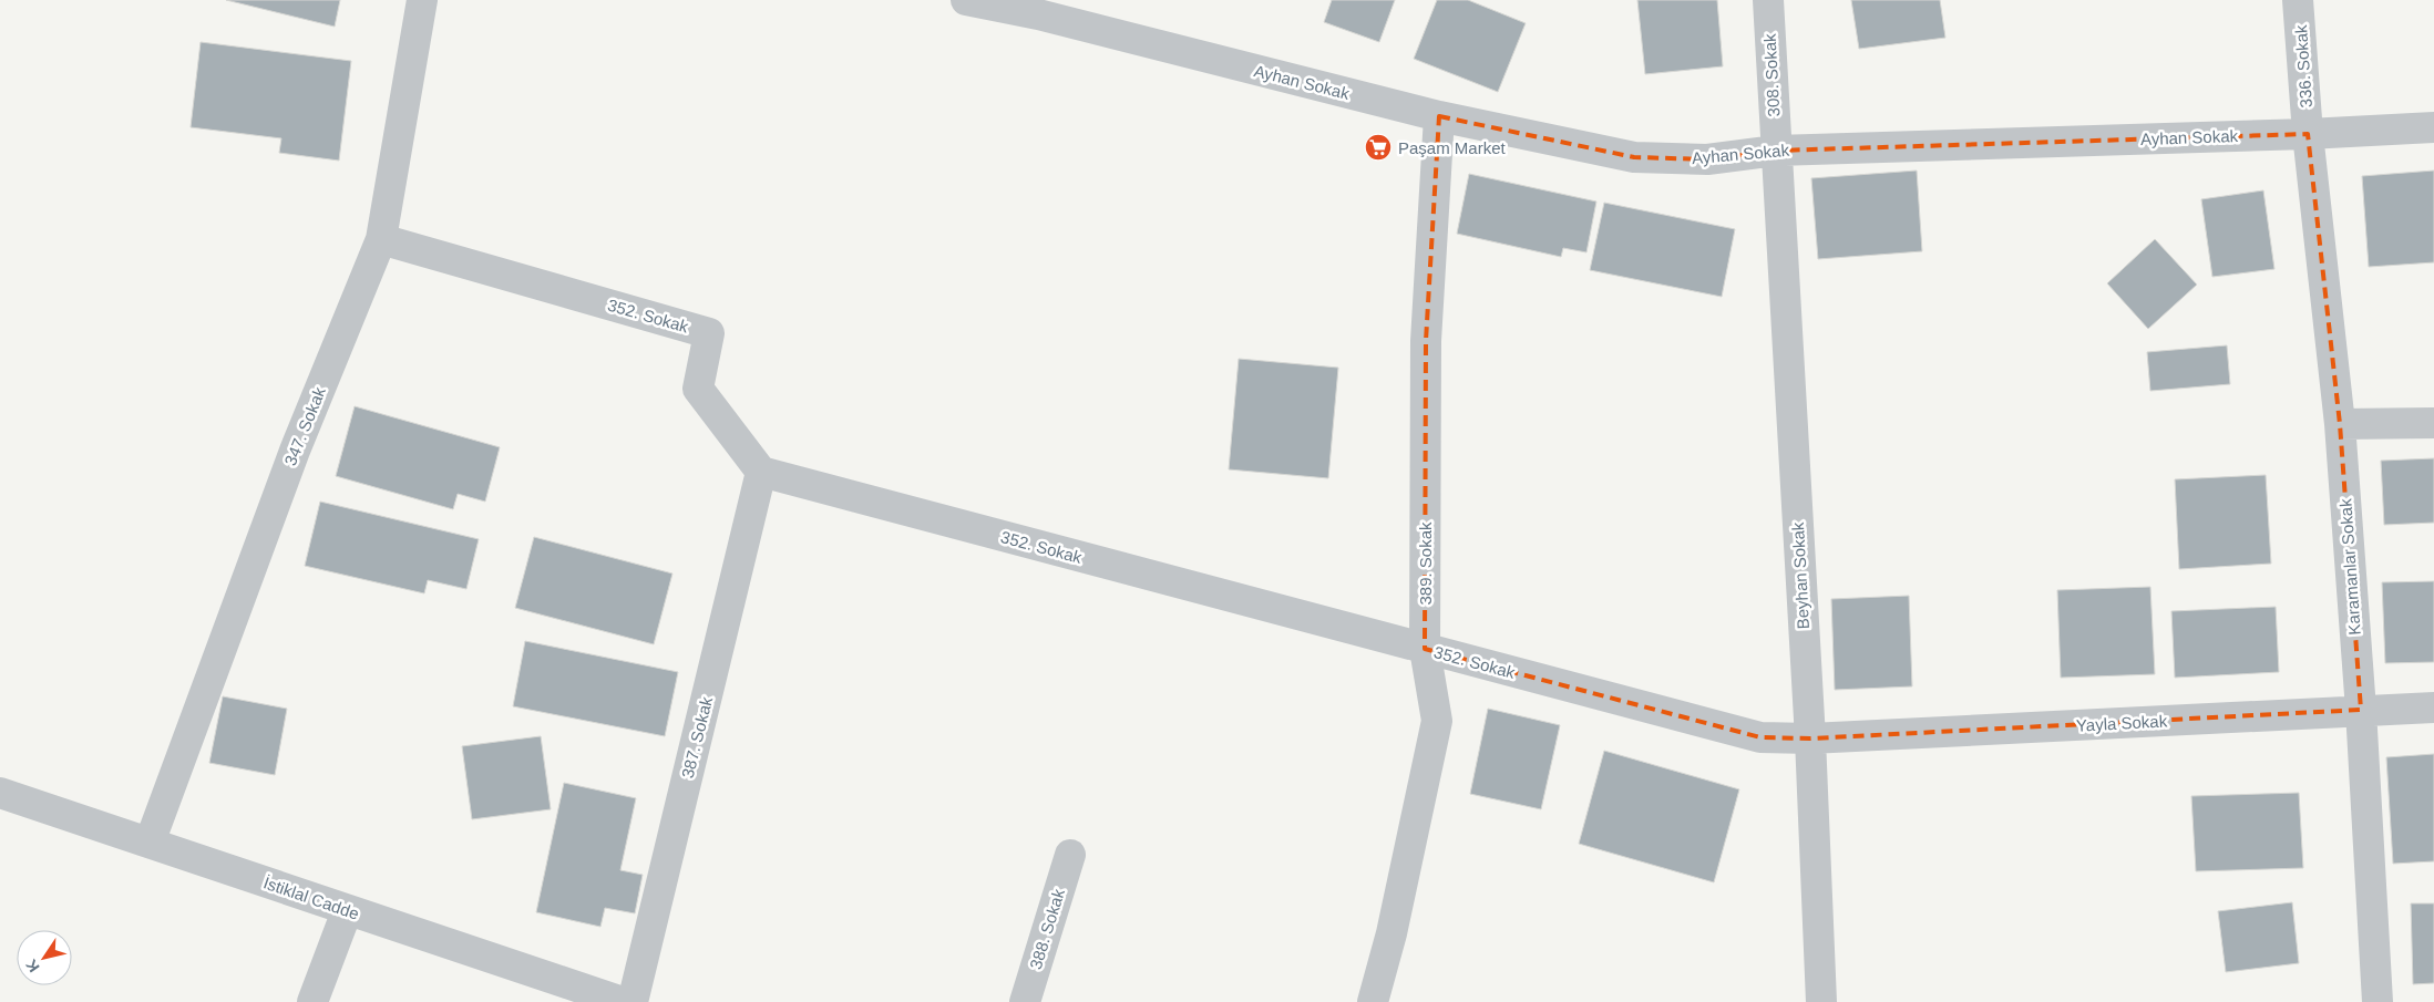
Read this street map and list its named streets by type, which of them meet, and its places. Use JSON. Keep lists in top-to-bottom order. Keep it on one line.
{"streets":{"street":["336. Sokak","308. Sokak","Ayhan Sokak","352. Sokak","347. Sokak","389. Sokak","Karamanlar Sokak","Beyhan Sokak","Yayla Sokak","387. Sokak","İstiklal Cadde","388. Sokak"]},"crossings":[["336. Sokak","Ayhan Sokak"],["336. Sokak","Karamanlar Sokak"],["308. Sokak","Ayhan Sokak"],["308. Sokak","Beyhan Sokak"],["Ayhan Sokak","389. Sokak"],["Ayhan Sokak","Karamanlar Sokak"],["Ayhan Sokak","Beyhan Sokak"],["352. Sokak","347. Sokak"],["352. Sokak","389. Sokak"],["352. Sokak","Beyhan Sokak"],["352. Sokak","Yayla Sokak"],["352. Sokak","387. Sokak"],["347. Sokak","İstiklal Cadde"],["Karamanlar Sokak","Yayla Sokak"],["Beyhan Sokak","Yayla Sokak"]],"places":{"supermarket":["Paşam Market"]},"north":"bottom left"}
